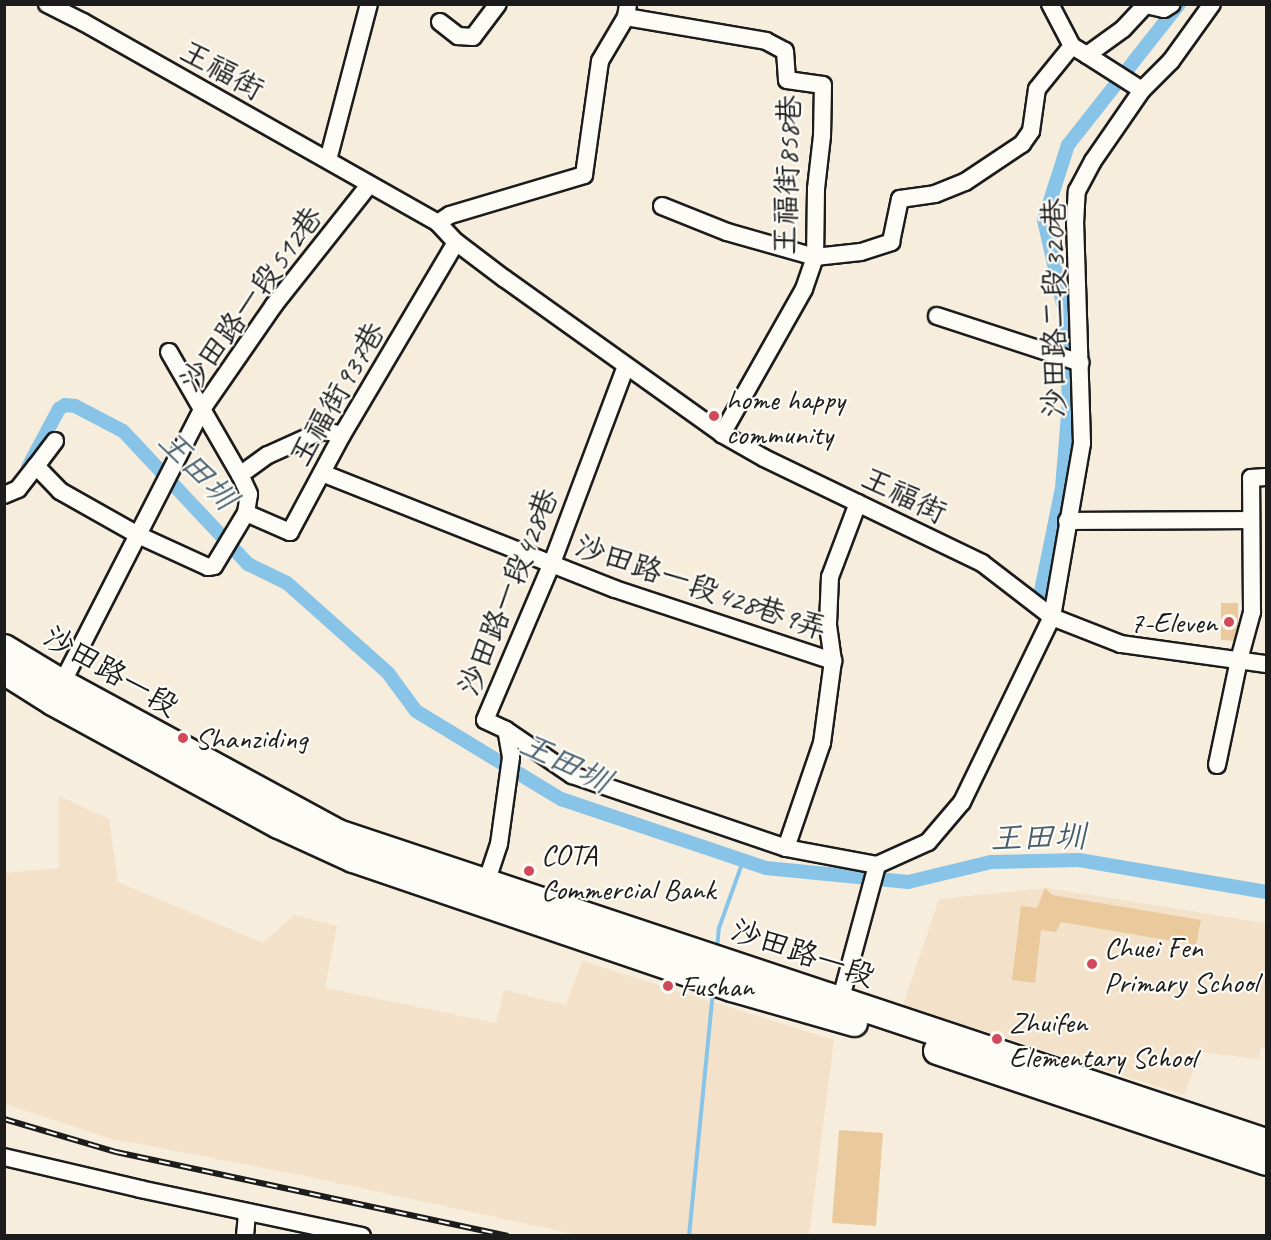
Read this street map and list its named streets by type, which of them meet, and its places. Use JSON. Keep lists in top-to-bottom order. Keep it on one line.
{"streets":{"main road":["沙田路一段"],"street":["王福街","王福街858巷","沙田路一段512巷","沙田路二段320巷","王福街937巷","沙田路一段428巷9弄","沙田路一段428巷"]},"crossings":[["王福街","王福街858巷"],["王福街","沙田路一段512巷"],["王福街","沙田路二段320巷"],["王福街","王福街937巷"],["王福街","沙田路一段428巷"],["沙田路一段512巷","沙田路一段"],["王福街937巷","沙田路一段428巷9弄"],["沙田路一段428巷9弄","沙田路一段428巷"],["沙田路一段428巷","沙田路一段"]],"water":["王田圳"],"places":["home happy community","7-Eleven","Shanziding","COTA Commercial Bank","Chuei Fen Primary School","Fushan","Zhuifen Elementary School"]}
